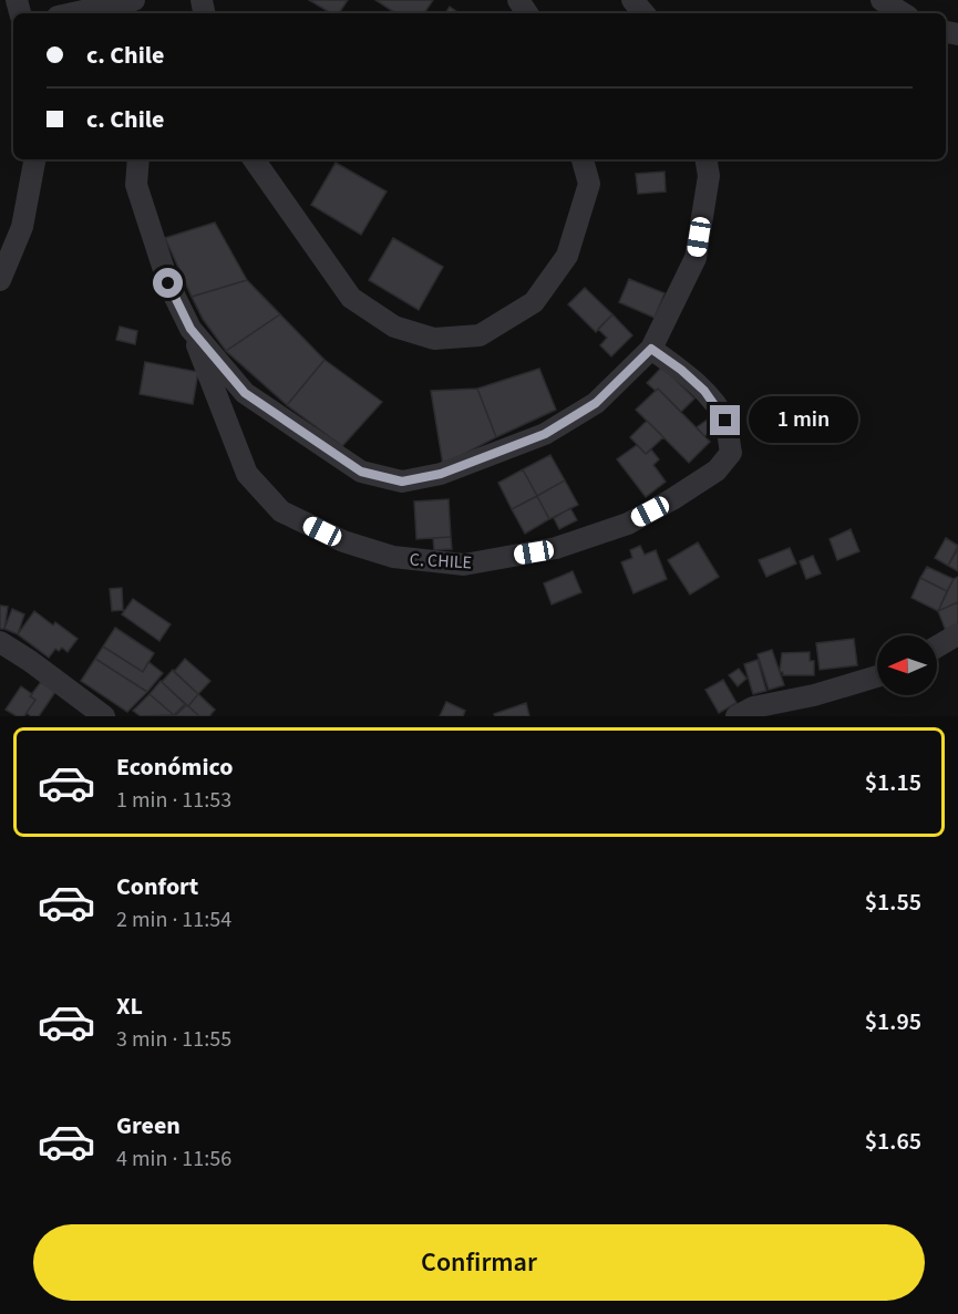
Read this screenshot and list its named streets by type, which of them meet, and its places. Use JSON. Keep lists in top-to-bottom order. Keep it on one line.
{"streets":{"street":["C. CHILE"]},"north":"left","page":{"banner":["c. Chile","c. Chile"],"bubble":"1 min","list":[{"name":"Económico","note":"1 min · 11:53","value":"$1.15"},{"name":"Confort","note":"2 min · 11:54","value":"$1.55"},{"name":"XL","note":"3 min · 11:55","value":"$1.95"},{"name":"Green","note":"4 min · 11:56","value":"$1.65"}],"buttons":"Confirmar"}}
